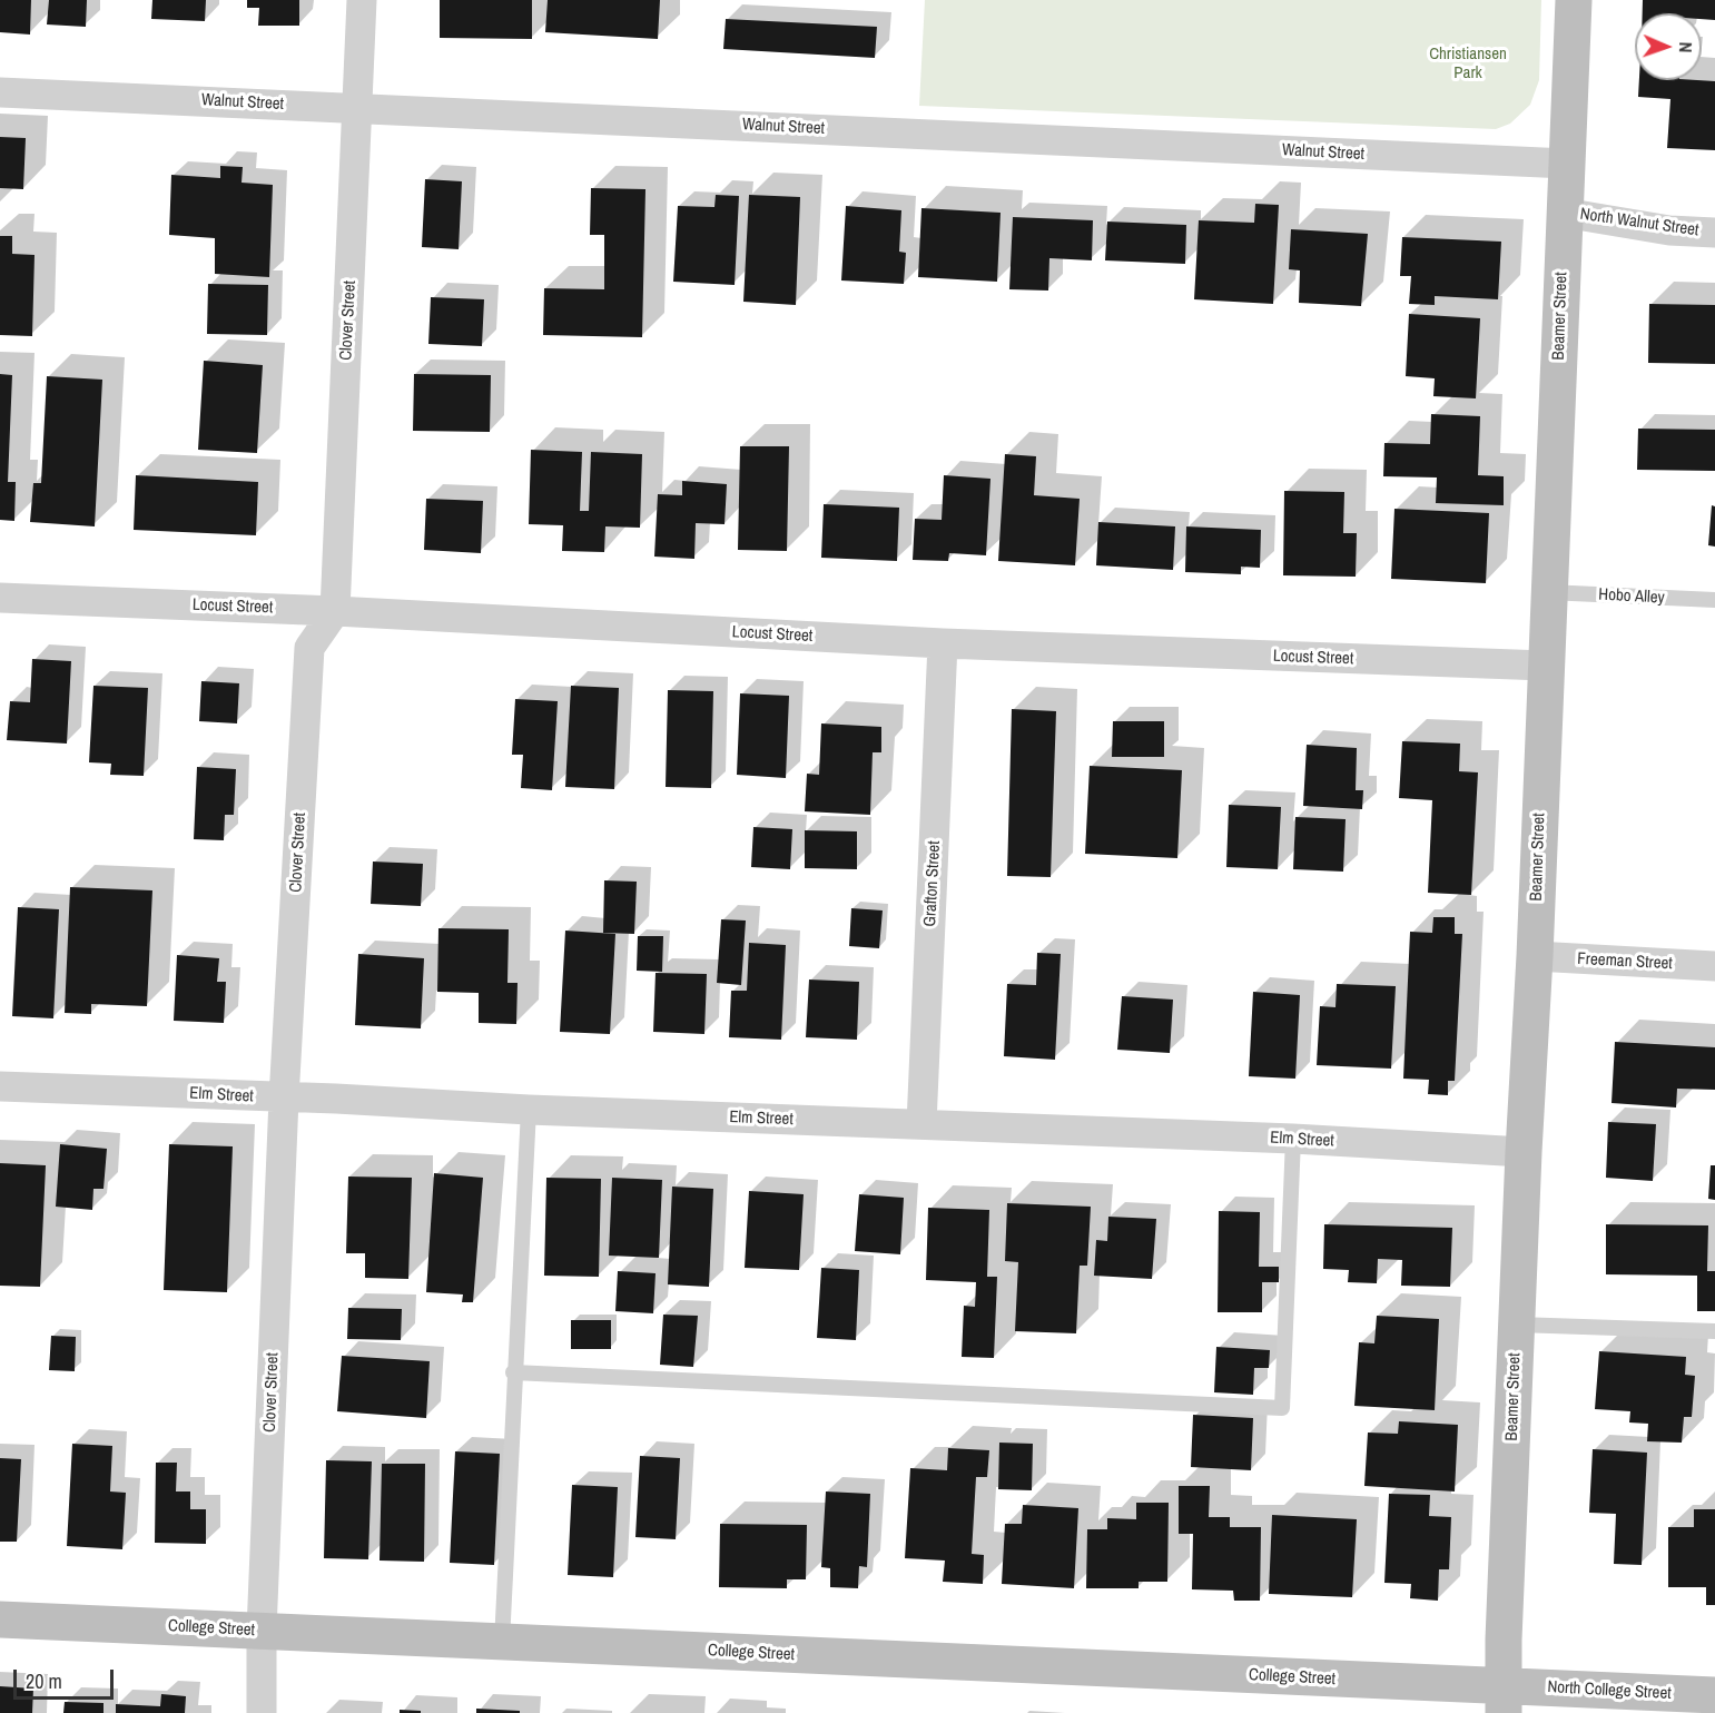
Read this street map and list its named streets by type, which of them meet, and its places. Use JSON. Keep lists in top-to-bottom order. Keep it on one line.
{"streets":{"street":["Walnut Street","North Walnut Street","Beamer Street","Clover Street","Locust Street","Grafton Street","Freeman Street","Elm Street","College Street","North College Street"],"lane":["Hobo Alley"]},"crossings":[["Walnut Street","Beamer Street"],["Walnut Street","Clover Street"],["North Walnut Street","Beamer Street"],["Beamer Street","Hobo Alley"],["Beamer Street","Locust Street"],["Beamer Street","Freeman Street"],["Beamer Street","Elm Street"],["Beamer Street","College Street"],["Beamer Street","North College Street"],["Clover Street","Locust Street"],["Clover Street","Elm Street"],["Clover Street","College Street"],["Locust Street","Grafton Street"],["Grafton Street","Elm Street"],["College Street","North College Street"]],"parks":["Christiansen Park"],"scale_bar":"20 m","north":"right"}
